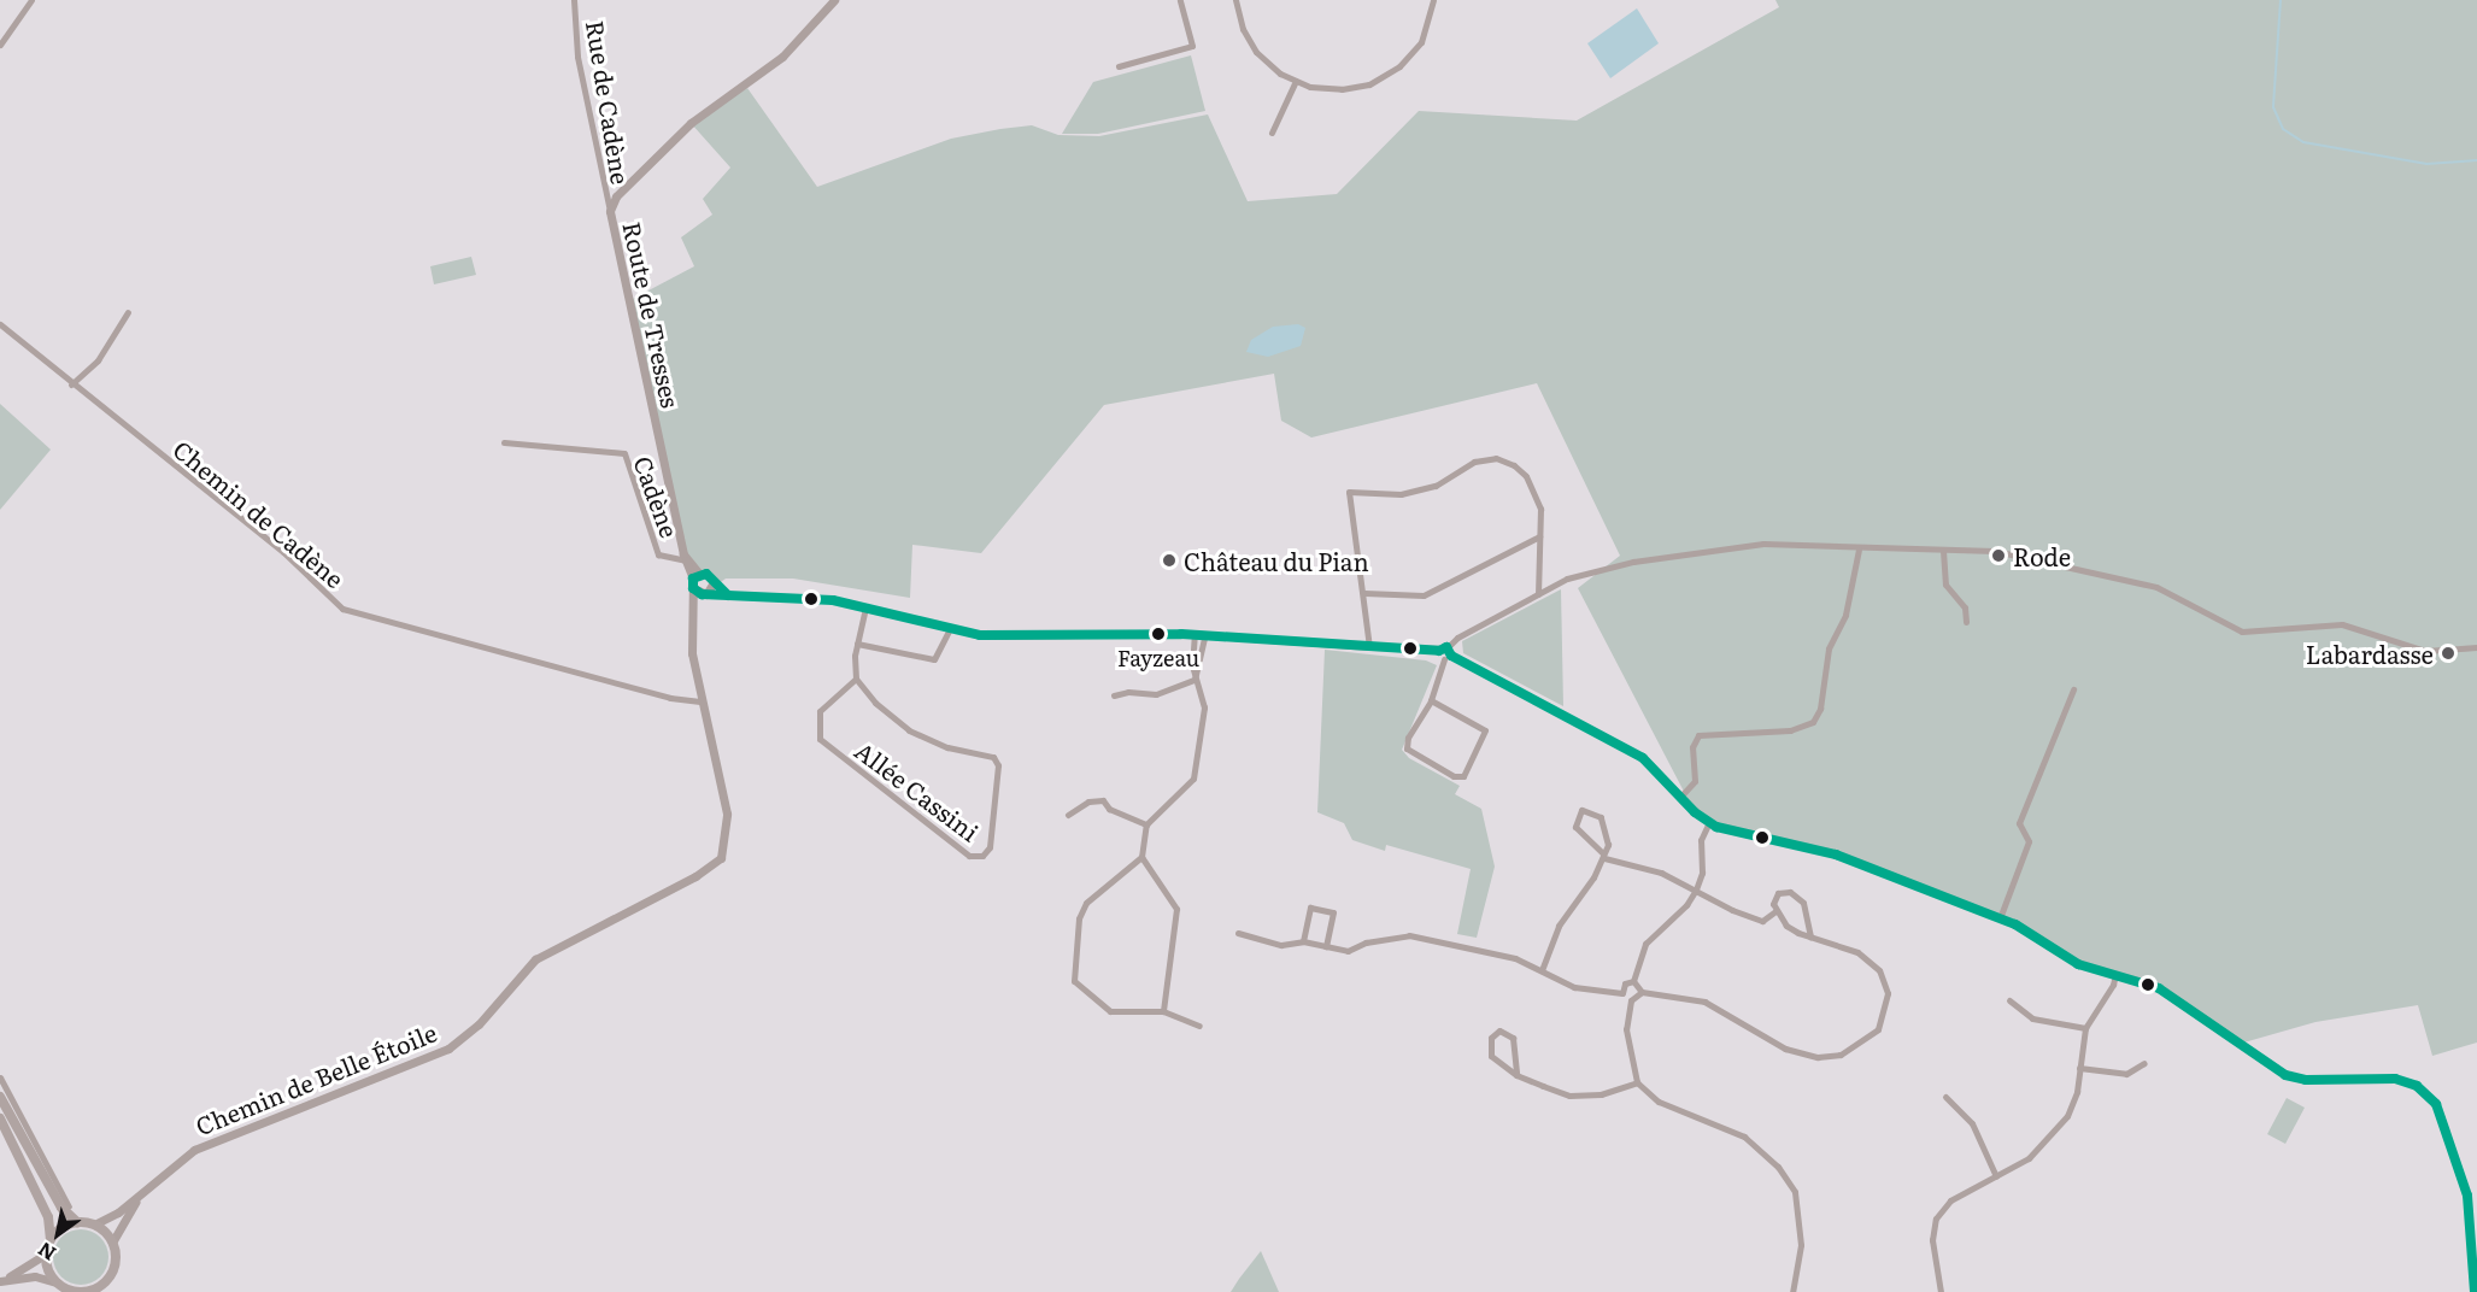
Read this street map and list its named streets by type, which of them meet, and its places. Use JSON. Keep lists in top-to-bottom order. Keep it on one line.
{"streets":{"street":["Rue de Cadène","Route de Tresses","Cadène","Chemin de Cadène","Allée Cassini","Chemin de Belle Étoile"]},"crossings":[["Rue de Cadène","Route de Tresses"],["Route de Tresses","Cadène"],["Chemin de Cadène","Chemin de Belle Étoile"]],"places":["Rode","Château du Pian","Fayzeau","Labardasse"],"north":"bottom left"}
